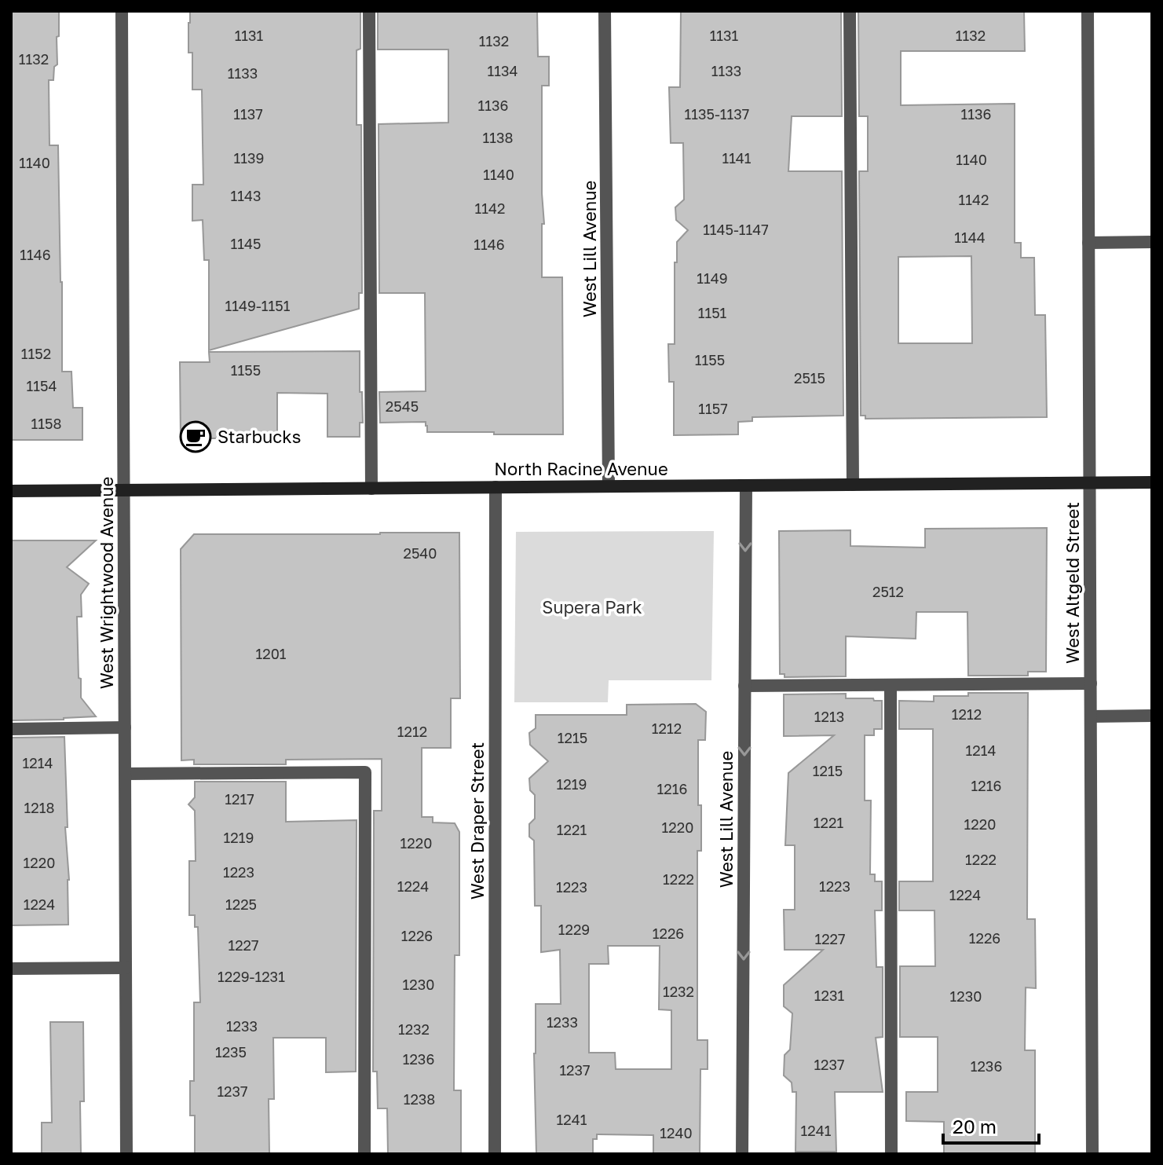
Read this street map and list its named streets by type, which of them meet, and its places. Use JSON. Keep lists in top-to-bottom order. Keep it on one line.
{"streets":{"street":["West Lill Avenue","North Racine Avenue","West Wrightwood Avenue","West Altgeld Street","West Draper Street"]},"crossings":[["West Lill Avenue","North Racine Avenue"],["North Racine Avenue","West Wrightwood Avenue"],["North Racine Avenue","West Altgeld Street"],["North Racine Avenue","West Draper Street"]],"one_way":["West Lill Avenue"],"parks":["Supera Park"],"places":{"cafe":["Starbucks"]},"house_numbers":["1131","1131","1132","1132","1132","1134","1133","1133","1136","1137","1135-1137","1136","1138","1139","1141","1140","1140","1140","1143","1142","1142","1145-1147","1144","1145","1146","1146","1149","1149-1151","1151","1152","1155","1155","2515","1154","2545","1157","1158","2540","2512","1201","1212","1213","1212","1212","1215","1214","1214","1215","1219","1216","1216","1217","1218","1221","1220","1220","1221","1219","1220","1222","1220","1223","1222","1224","1223","1223","1224","1224","1225","1229","1226","1226","1226","1227","1227","1229-1231","1230","1232","1231","1230","1233","1233","1232","1235","1236","1237","1236","1237","1237","1238","1241","1241","1240"],"scale_bar":"20 m"}
